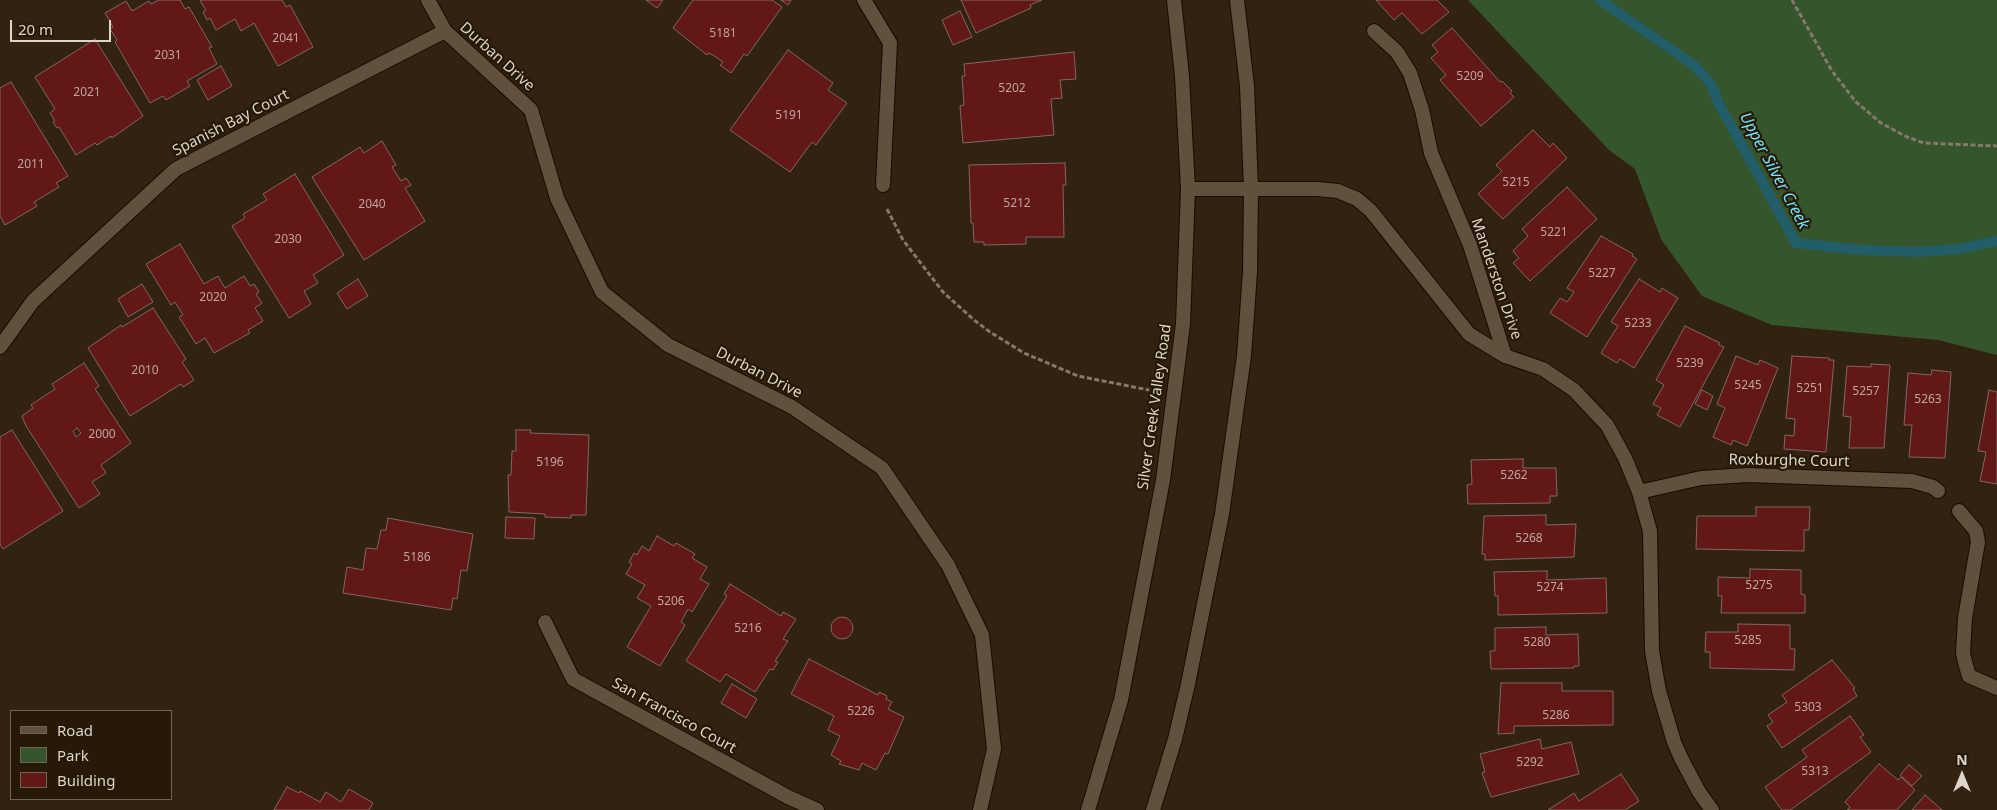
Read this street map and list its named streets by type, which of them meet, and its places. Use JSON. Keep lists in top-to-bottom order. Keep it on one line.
{"streets":{"street":["Durban Drive","Spanish Bay Court","Manderston Drive","Silver Creek Valley Road","Roxburghe Court","San Francisco Court"]},"crossings":[["Durban Drive","Spanish Bay Court"],["Manderston Drive","Roxburghe Court"]],"water":["Upper Silver Creek"],"house_numbers":["5181","2041","2031","5209","5202","2021","5191","2011","5215","5212","2040","5221","2030","5227","2020","5233","5239","2010","5245","5251","5257","5263","2000","5196","5262","5268","5186","5275","5274","5206","5216","5285","5280","5303","5226","5286","5292","5313"],"legend":["Road","Park","Building"],"scale_bar":"20 m","north":"top"}
